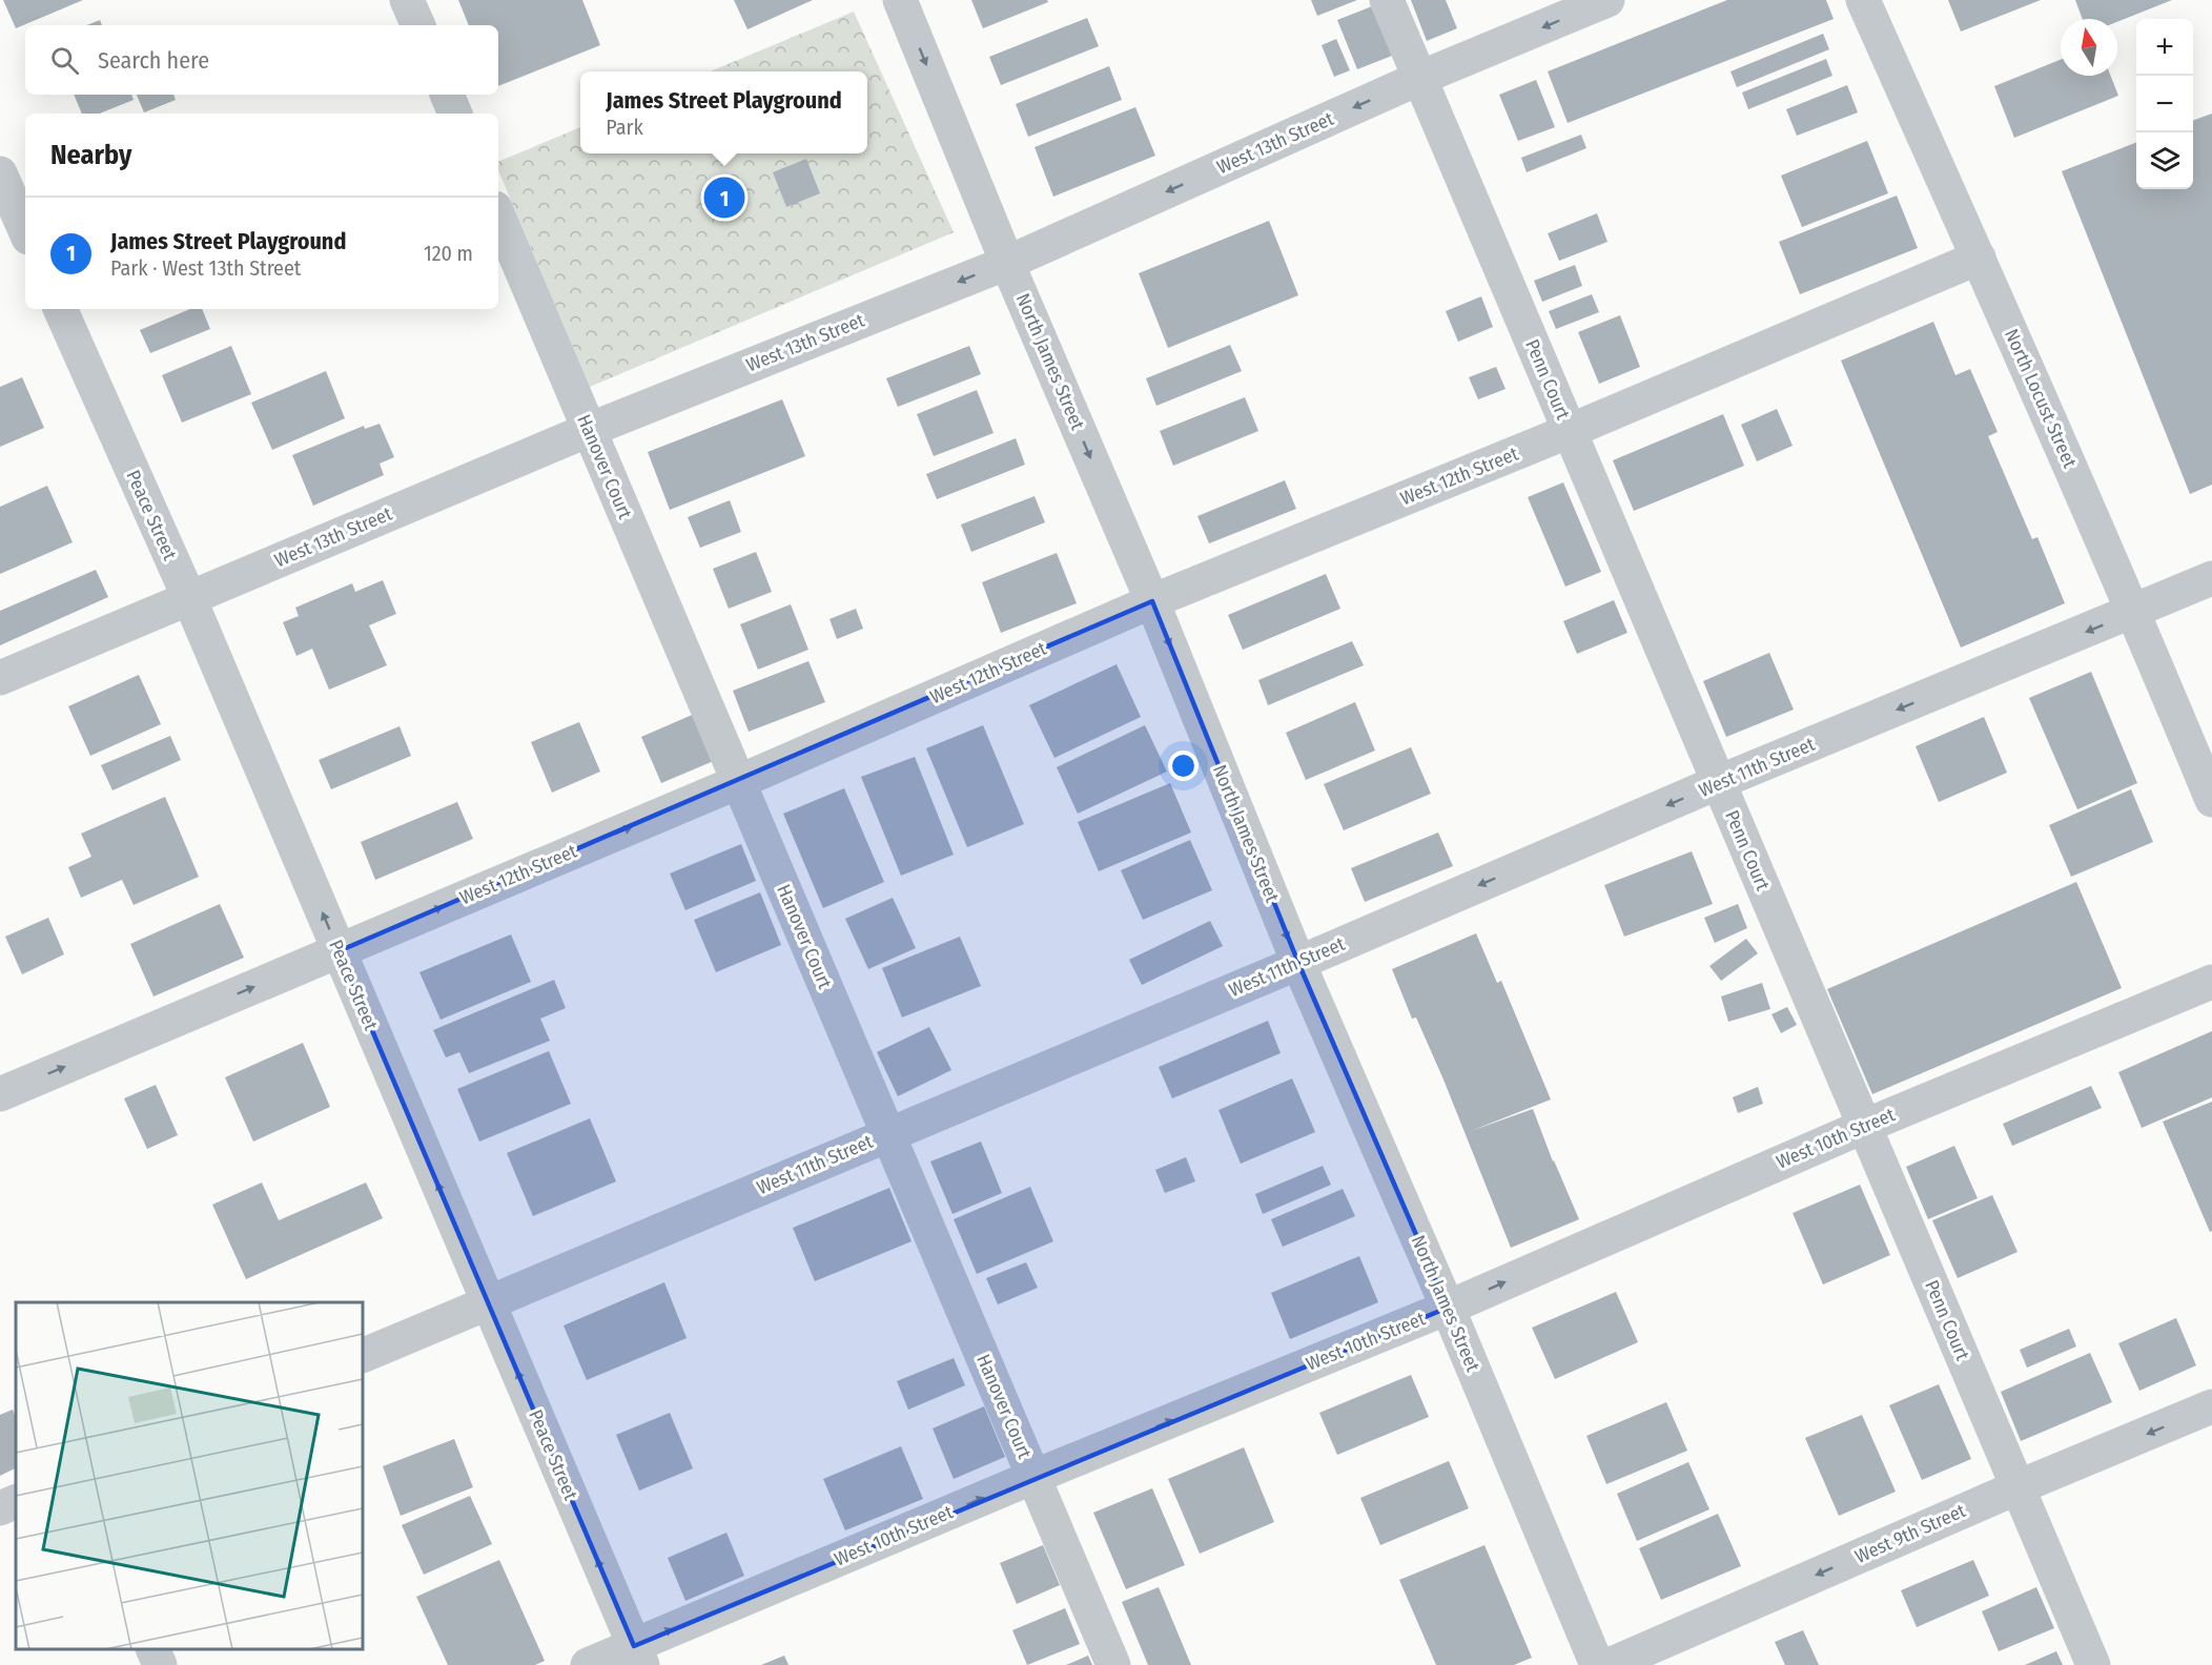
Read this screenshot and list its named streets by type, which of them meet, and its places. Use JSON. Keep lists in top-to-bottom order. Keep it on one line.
{"streets":{"street":["West 13th Street","North James Street","Penn Court","North Locust Street","Hanover Court","West 12th Street","Peace Street","West 11th Street","West 10th Street","West 9th Street"]},"crossings":[["West 13th Street","North James Street"],["West 13th Street","Penn Court"],["West 13th Street","Hanover Court"],["West 13th Street","Peace Street"],["North James Street","West 12th Street"],["North James Street","West 11th Street"],["North James Street","West 10th Street"],["Penn Court","West 12th Street"],["Penn Court","West 11th Street"],["Penn Court","West 10th Street"],["Penn Court","West 9th Street"],["North Locust Street","West 12th Street"],["North Locust Street","West 11th Street"],["Hanover Court","West 12th Street"],["Hanover Court","West 11th Street"],["Hanover Court","West 10th Street"],["West 12th Street","Peace Street"],["Peace Street","West 11th Street"],["Peace Street","West 10th Street"]],"one_way":["West 13th Street","North James Street","West 12th Street","Peace Street","West 11th Street","West 10th Street","West 9th Street"],"north":"top","page":{"map_buttons":["+","−"],"search":"Search here","popup":["James Street Playground","Park"],"heading":"Nearby","pins":"1","list":[{"mark":"1","name":"James Street Playground","note":"Park · West 13th Street","value":"120 m"}]}}
